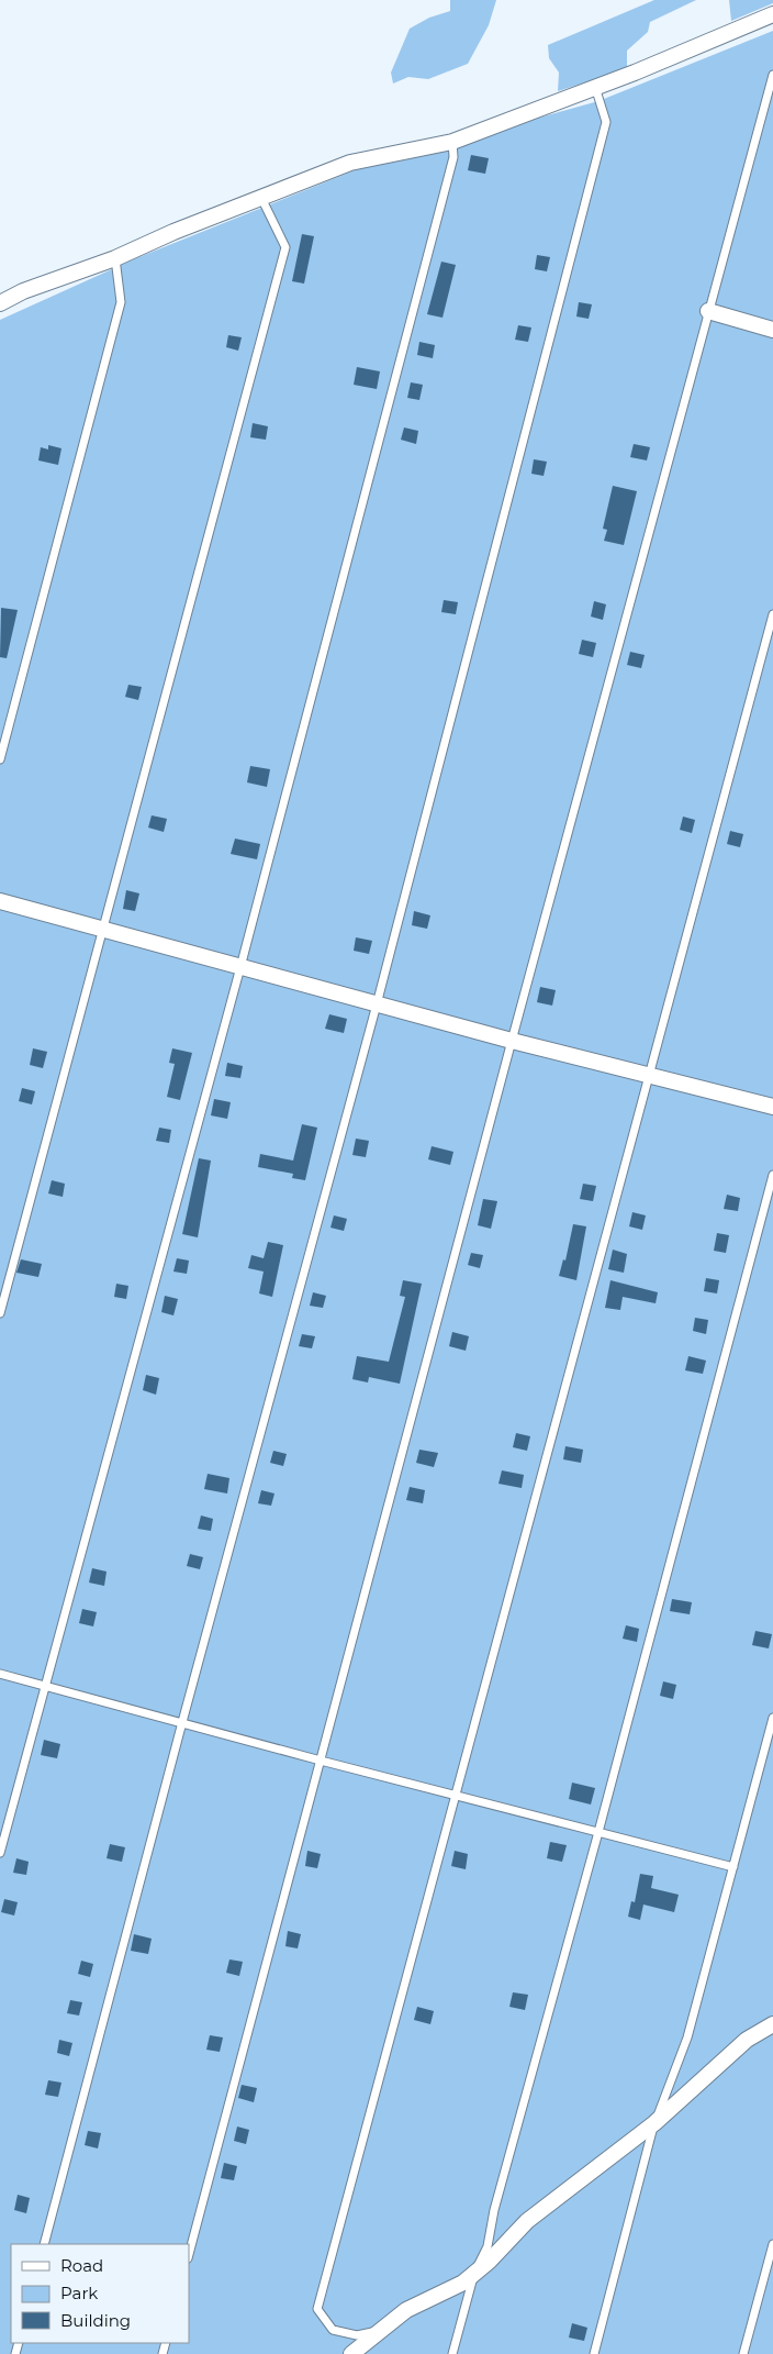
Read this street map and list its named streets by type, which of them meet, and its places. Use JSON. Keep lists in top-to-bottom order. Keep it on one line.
{"legend":["Road","Park","Building"]}
